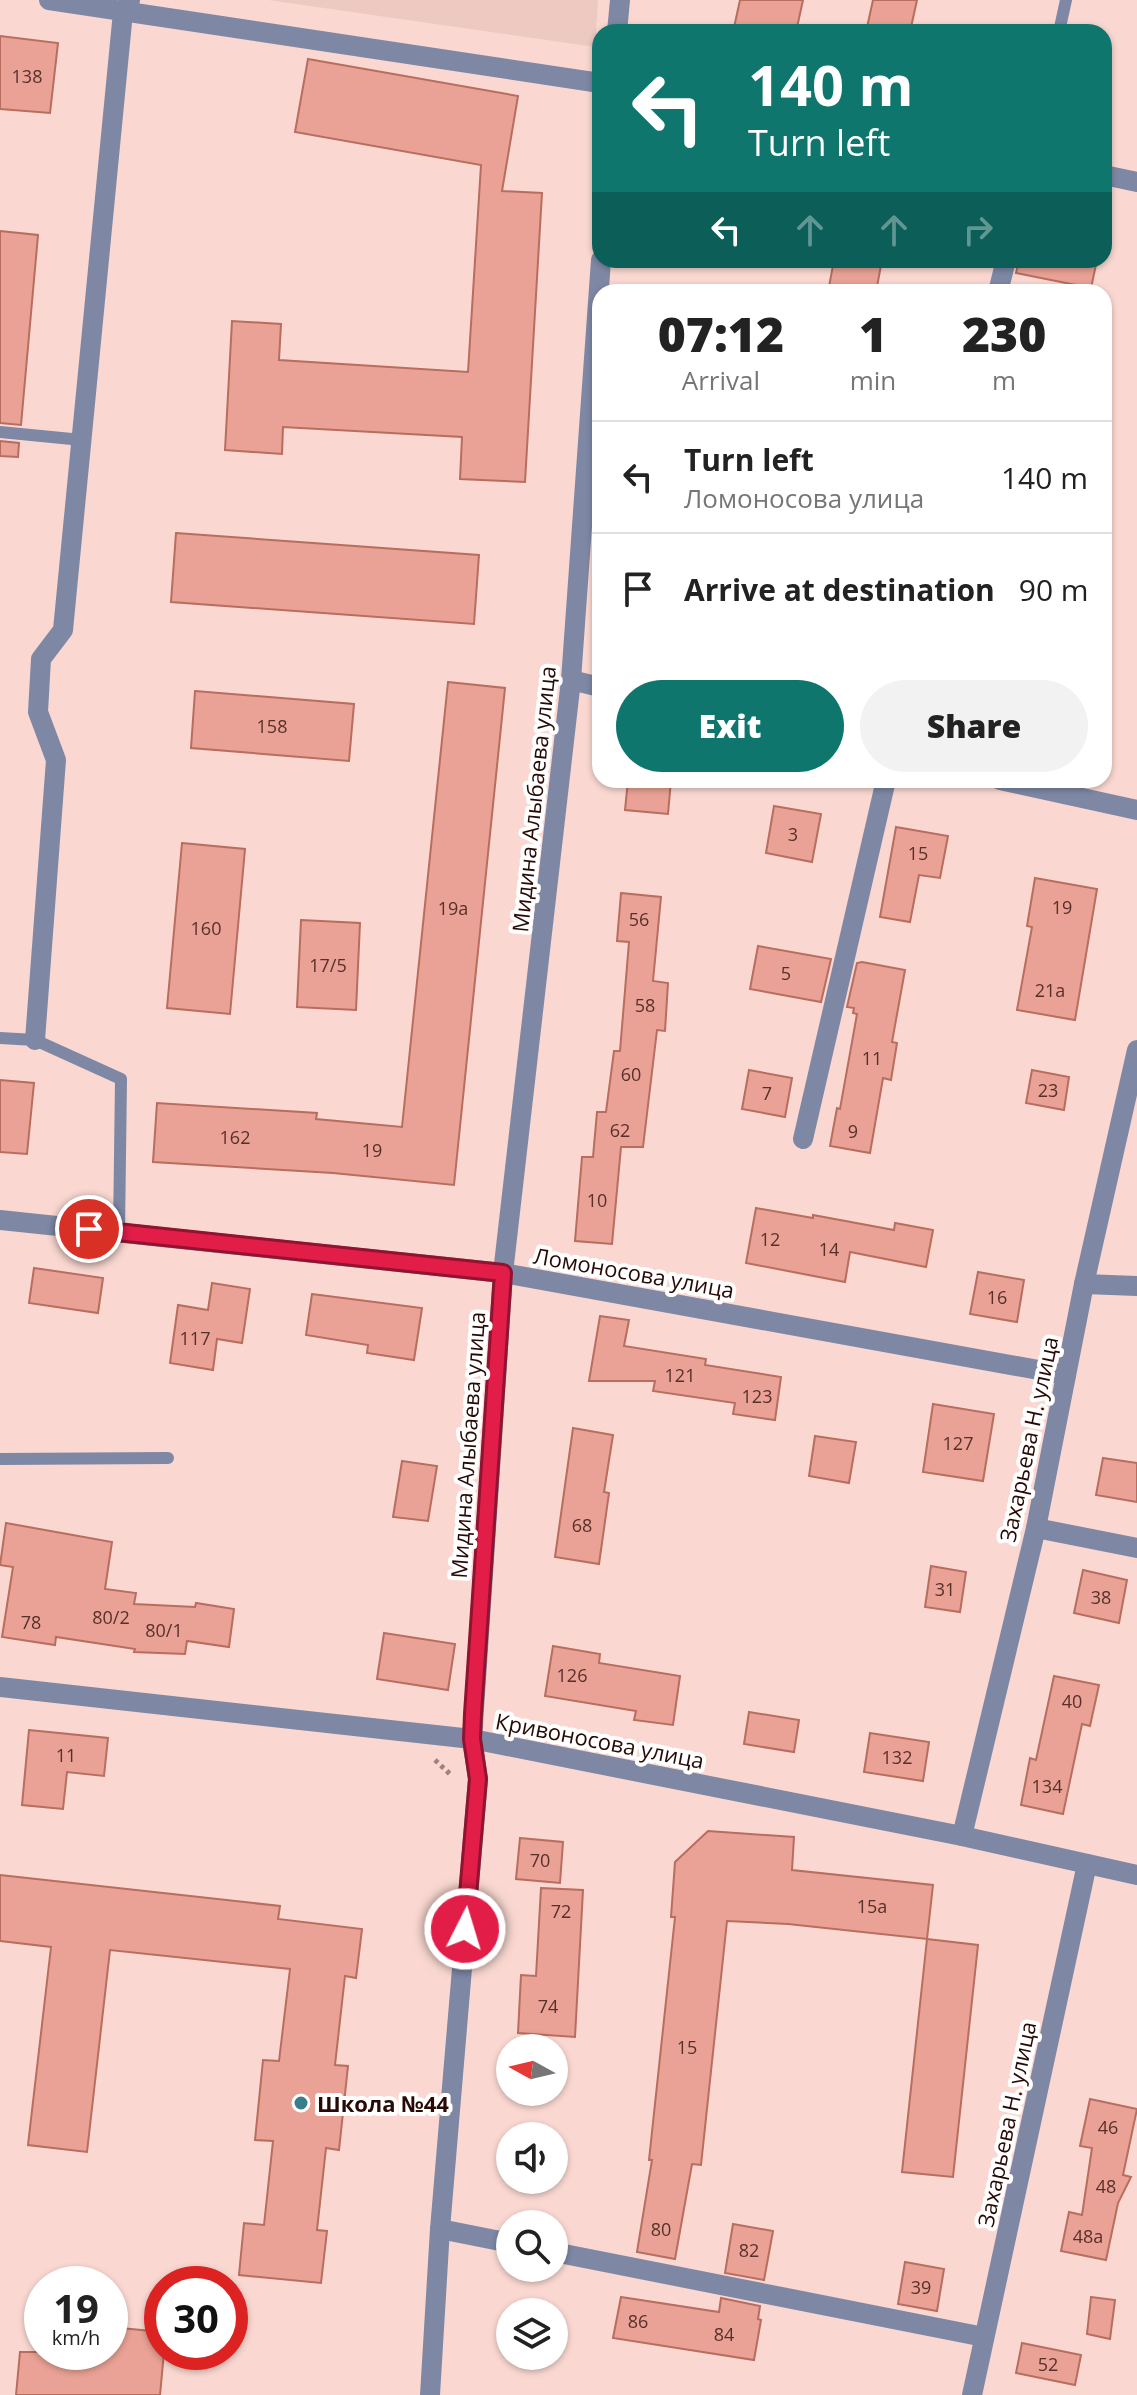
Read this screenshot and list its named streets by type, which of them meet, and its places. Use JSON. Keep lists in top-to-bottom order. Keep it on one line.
{"streets":{"street":["Мидина Алыбаева улица","Ломоносова улица","Захарьева Н. улица","Кривоносова улица"]},"crossings":[["Мидина Алыбаева улица","Ломоносова улица"],["Мидина Алыбаева улица","Кривоносова улица"],["Ломоносова улица","Захарьева Н. улица"],["Захарьева Н. улица","Кривоносова улица"]],"places":["Школа №44"],"house_numbers":["138","158","3","15","19","19а","56","160","17/5","5","21а","58","11","60","23","7","62","9","162","19","10","12","14","16","117","121","123","127","68","31","38","80/2","78","80/1","126","40","11","132","134","70","15а","72","74","15","46","48","80","48а","82","39","86","84","52"],"north":"left","page":{"turn":["140 m","Turn left"],"eta":["07:12","Arrival","1","min","230","m"],"list":[{"name":"Turn left","note":"Ломоносова улица","value":"140 m"},{"name":"Arrive at destination","value":"90 m"}],"buttons":["Exit","Share"],"speed":"19 km/h","limit":"30"}}
